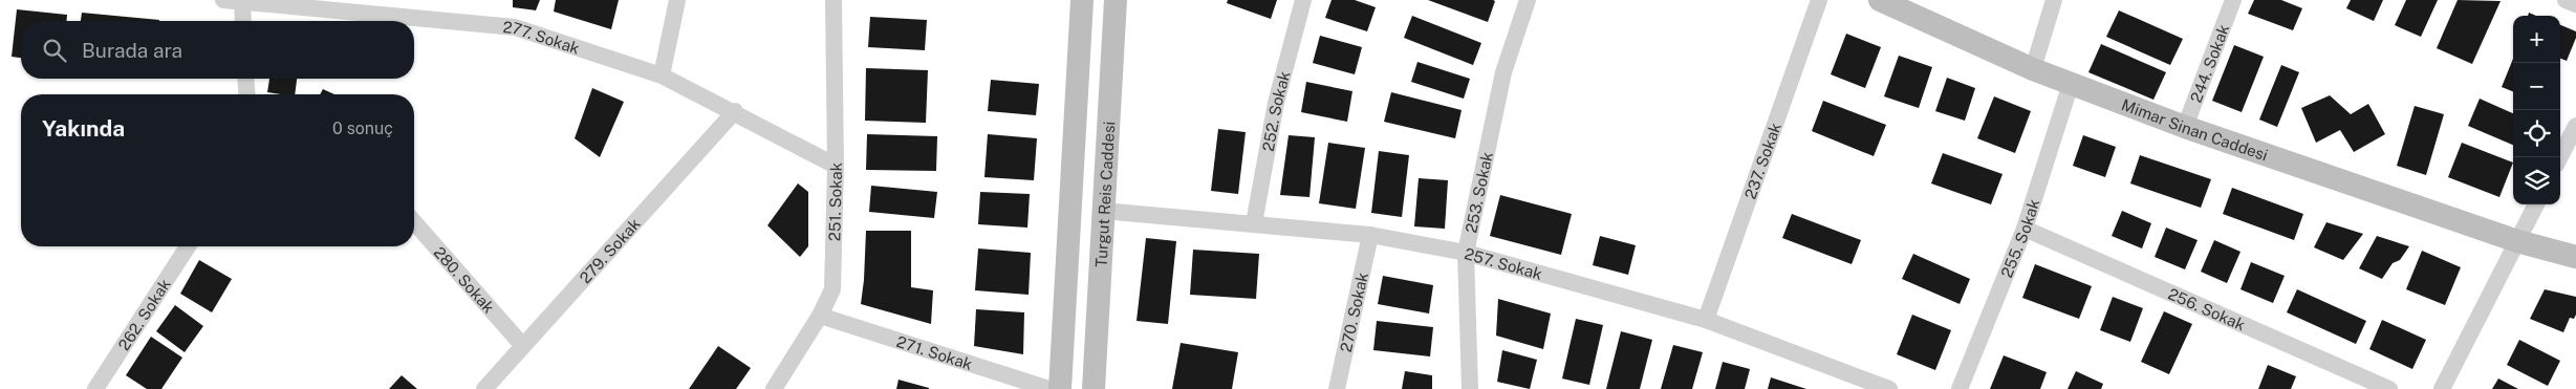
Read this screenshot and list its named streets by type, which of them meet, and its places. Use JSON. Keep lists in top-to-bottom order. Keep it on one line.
{"streets":{"main road":["Mimar Sinan Caddesi","Turgut Reis Caddesi"],"street":["277. Sokak","244. Sokak","252. Sokak","237. Sokak","253. Sokak","251. Sokak","255. Sokak","279. Sokak","257. Sokak","280. Sokak","256. Sokak","270. Sokak","262. Sokak","271. Sokak"]},"crossings":[["277. Sokak","251. Sokak"],["277. Sokak","279. Sokak"],["244. Sokak","Mimar Sinan Caddesi"],["252. Sokak","257. Sokak"],["Mimar Sinan Caddesi","255. Sokak"],["237. Sokak","257. Sokak"],["253. Sokak","257. Sokak"],["Turgut Reis Caddesi","257. Sokak"],["251. Sokak","271. Sokak"],["255. Sokak","256. Sokak"],["279. Sokak","280. Sokak"],["257. Sokak","270. Sokak"]],"page":{"map_buttons":["+","−"],"search":"Burada ara","heading":["Yakında","0 sonuç"]}}
